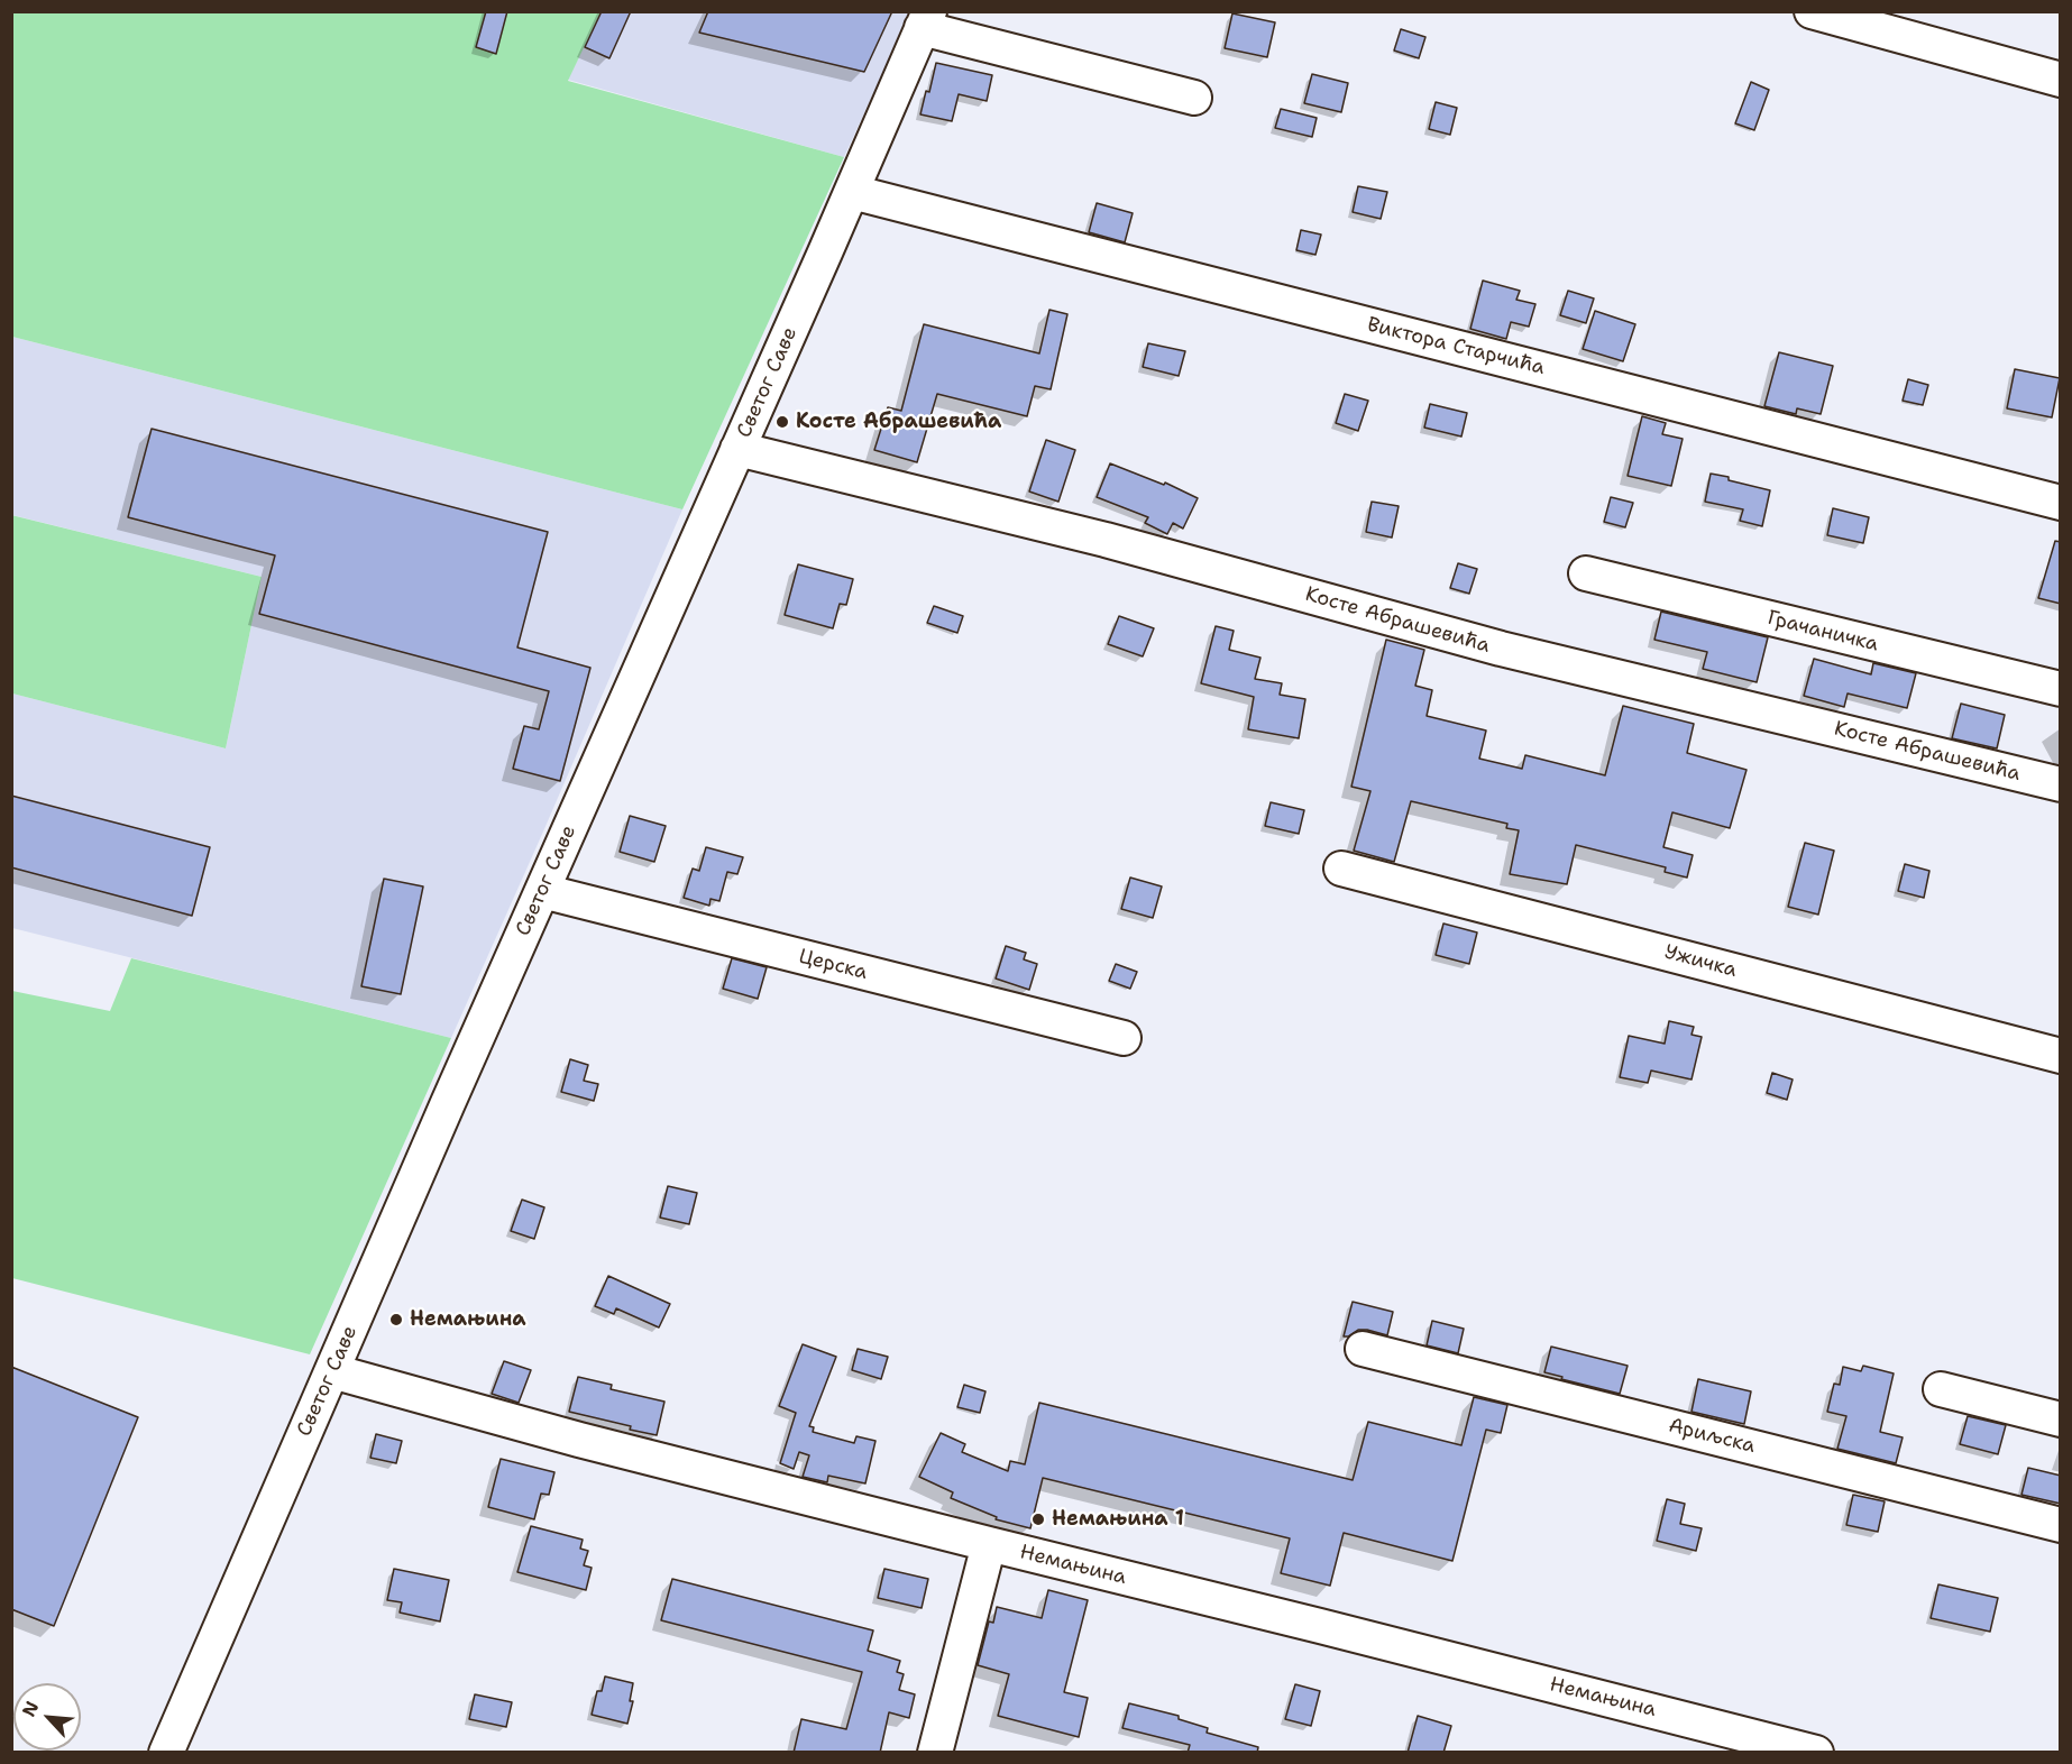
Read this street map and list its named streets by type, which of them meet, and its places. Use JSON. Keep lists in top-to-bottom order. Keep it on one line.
{"streets":{"street":["Виктора Старчића","Светог Саве","Косте Абрашевића","Грачаничка","Ужичка","Церска","Ариљска","Немањина"]},"crossings":[["Виктора Старчића","Светог Саве"],["Светог Саве","Косте Абрашевића"],["Светог Саве","Церска"],["Светог Саве","Немањина"]],"places":["Косте Абрашевића","Немањина","Немањина 1"],"north":"top left"}
